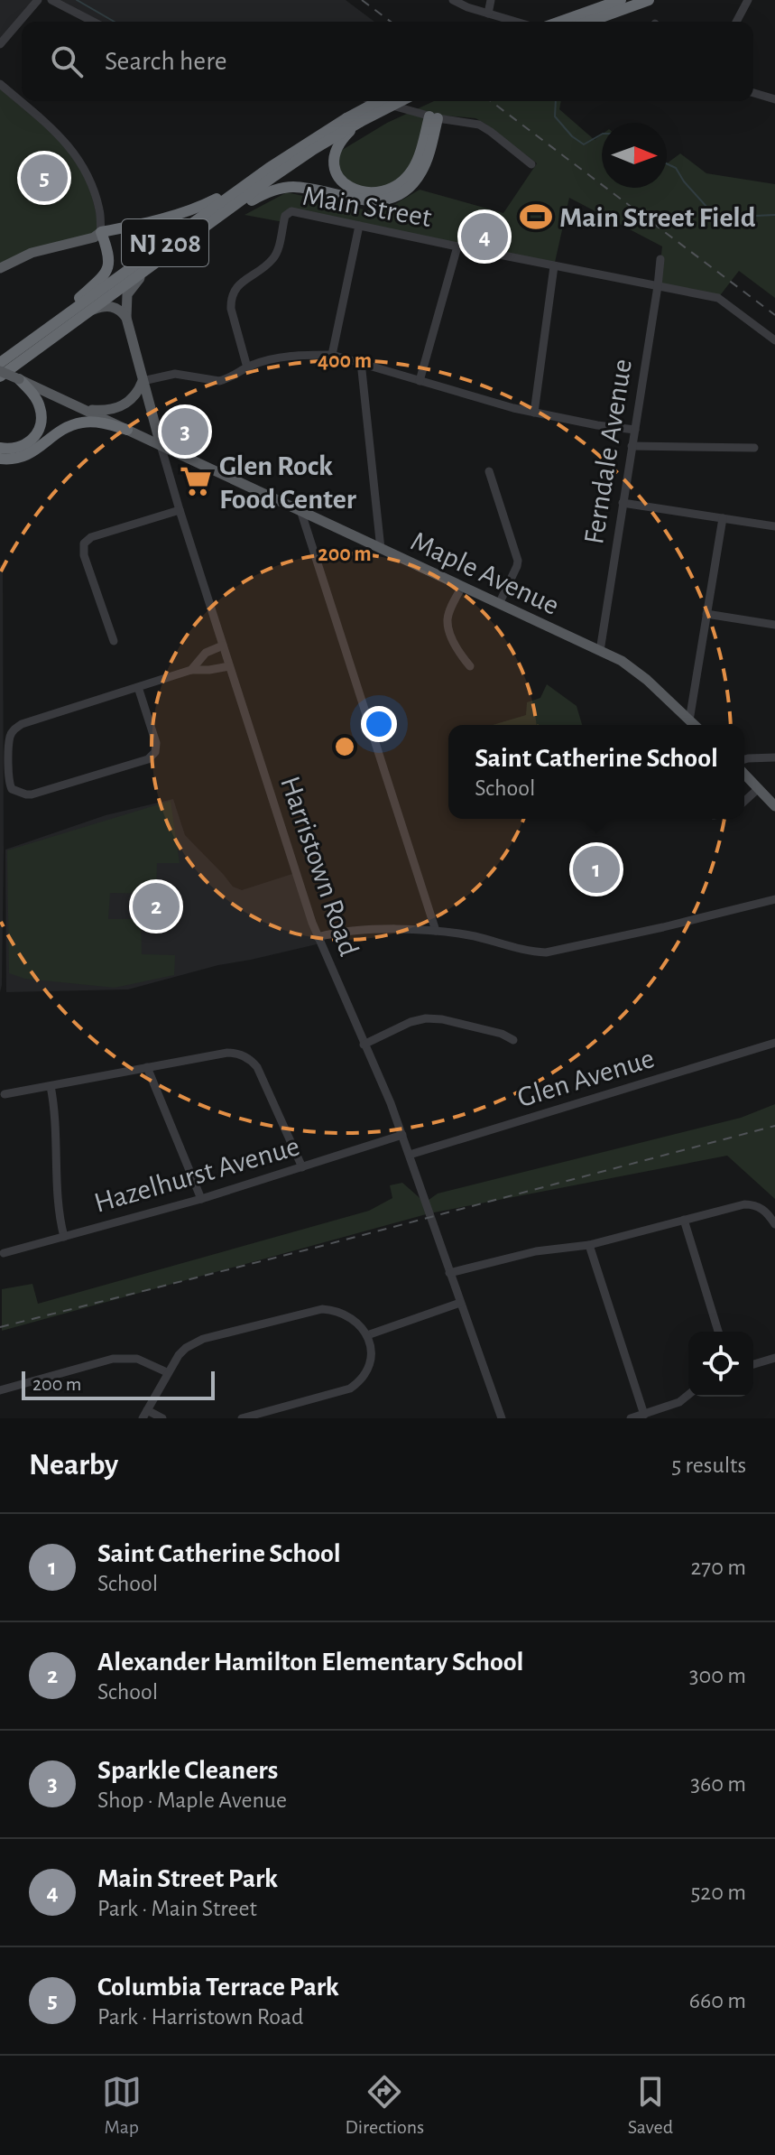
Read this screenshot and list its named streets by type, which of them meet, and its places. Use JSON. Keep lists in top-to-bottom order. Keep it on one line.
{"streets":{"highway":["NJ 208"],"main road":["Maple Avenue","Harristown Road"],"street":["Main Street","Ferndale Avenue","Glen Avenue","Hazelhurst Avenue"]},"crossings":[["Main Street","Ferndale Avenue"],["Ferndale Avenue","Maple Avenue"],["Maple Avenue","Harristown Road"],["Harristown Road","Glen Avenue"],["Harristown Road","Hazelhurst Avenue"]],"places":{"sports":["Main Street Field"],"supermarket":["Glen Rock Food Center"]},"scale_bar":"200 m","north":"right","page":{"search":"Search here","pins":["5","4","3","1","2"],"popup":["Saint Catherine School","School"],"scale":"200 m","heading":["Nearby","5 results"],"list":[{"mark":"1","name":"Saint Catherine School","note":"School","value":"270 m"},{"mark":"2","name":"Alexander Hamilton Elementary School","note":"School","value":"300 m"},{"mark":"3","name":"Sparkle Cleaners","note":"Shop · Maple Avenue","value":"360 m"},{"mark":"4","name":"Main Street Park","note":"Park · Main Street","value":"520 m"},{"mark":"5","name":"Columbia Terrace Park","note":"Park · Harristown Road","value":"660 m"}],"nav":["Map","Directions","Saved"]},"rings":["400 m","200 m"]}
